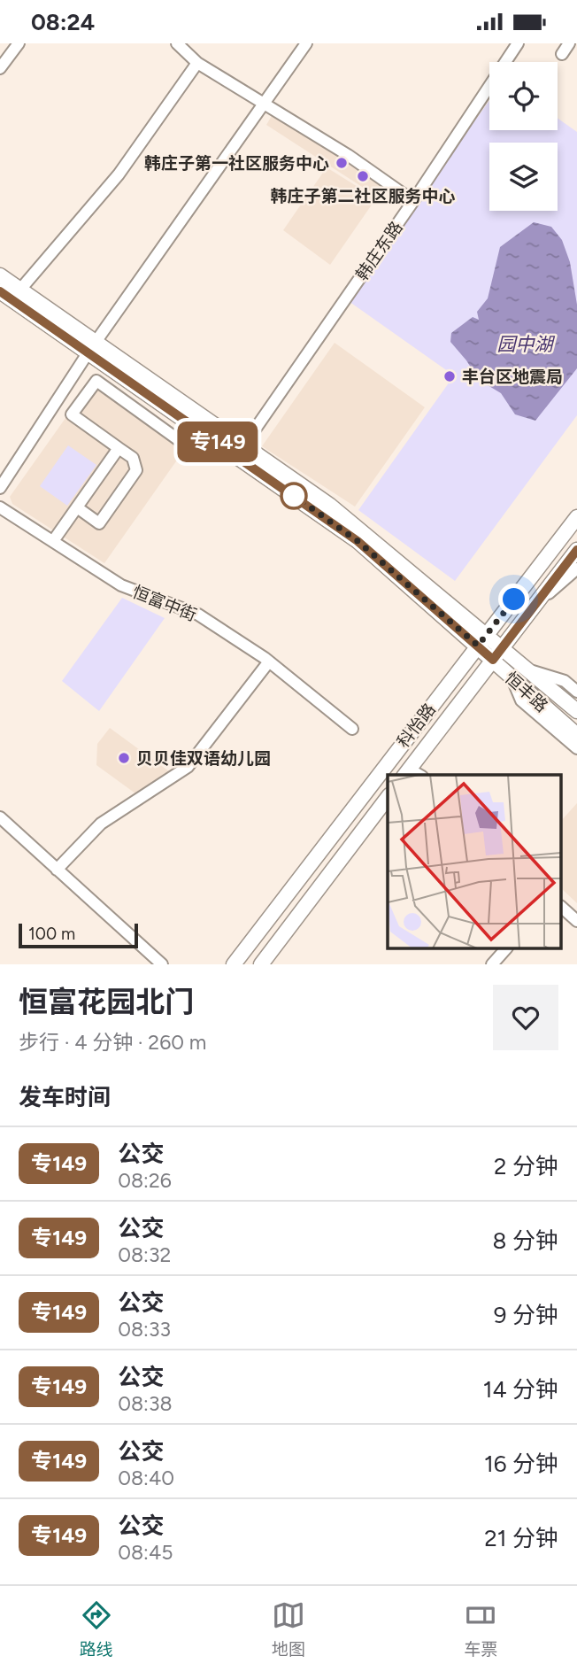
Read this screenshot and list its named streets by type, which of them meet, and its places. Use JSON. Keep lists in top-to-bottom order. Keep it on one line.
{"streets":{"main road":["恒丰路","科怡路"],"street":["韩庄东路","恒富中街"]},"crossings":[["恒丰路","科怡路"]],"water":["园中湖"],"places":["韩庄子第一社区服务中心","韩庄子第二社区服务中心","丰台区地震局","贝贝佳双语幼儿园"],"lines":["bus line 专149"],"scale_bar":"100 m","page":{"status":"08:24","on_map":"专149","scale":"100 m","heading":[["恒富花园北门","步行 · 4 分钟 · 260 m"],"发车时间"],"list":[{"mark":"专149","name":"公交","note":"08:26","value":"2 分钟"},{"mark":"专149","name":"公交","note":"08:32","value":"8 分钟"},{"mark":"专149","name":"公交","note":"08:33","value":"9 分钟"},{"mark":"专149","name":"公交","note":"08:38","value":"14 分钟"},{"mark":"专149","name":"公交","note":"08:40","value":"16 分钟"},{"mark":"专149","name":"公交","note":"08:45","value":"21 分钟"}],"tabs":["路线","地图","车票"]}}
